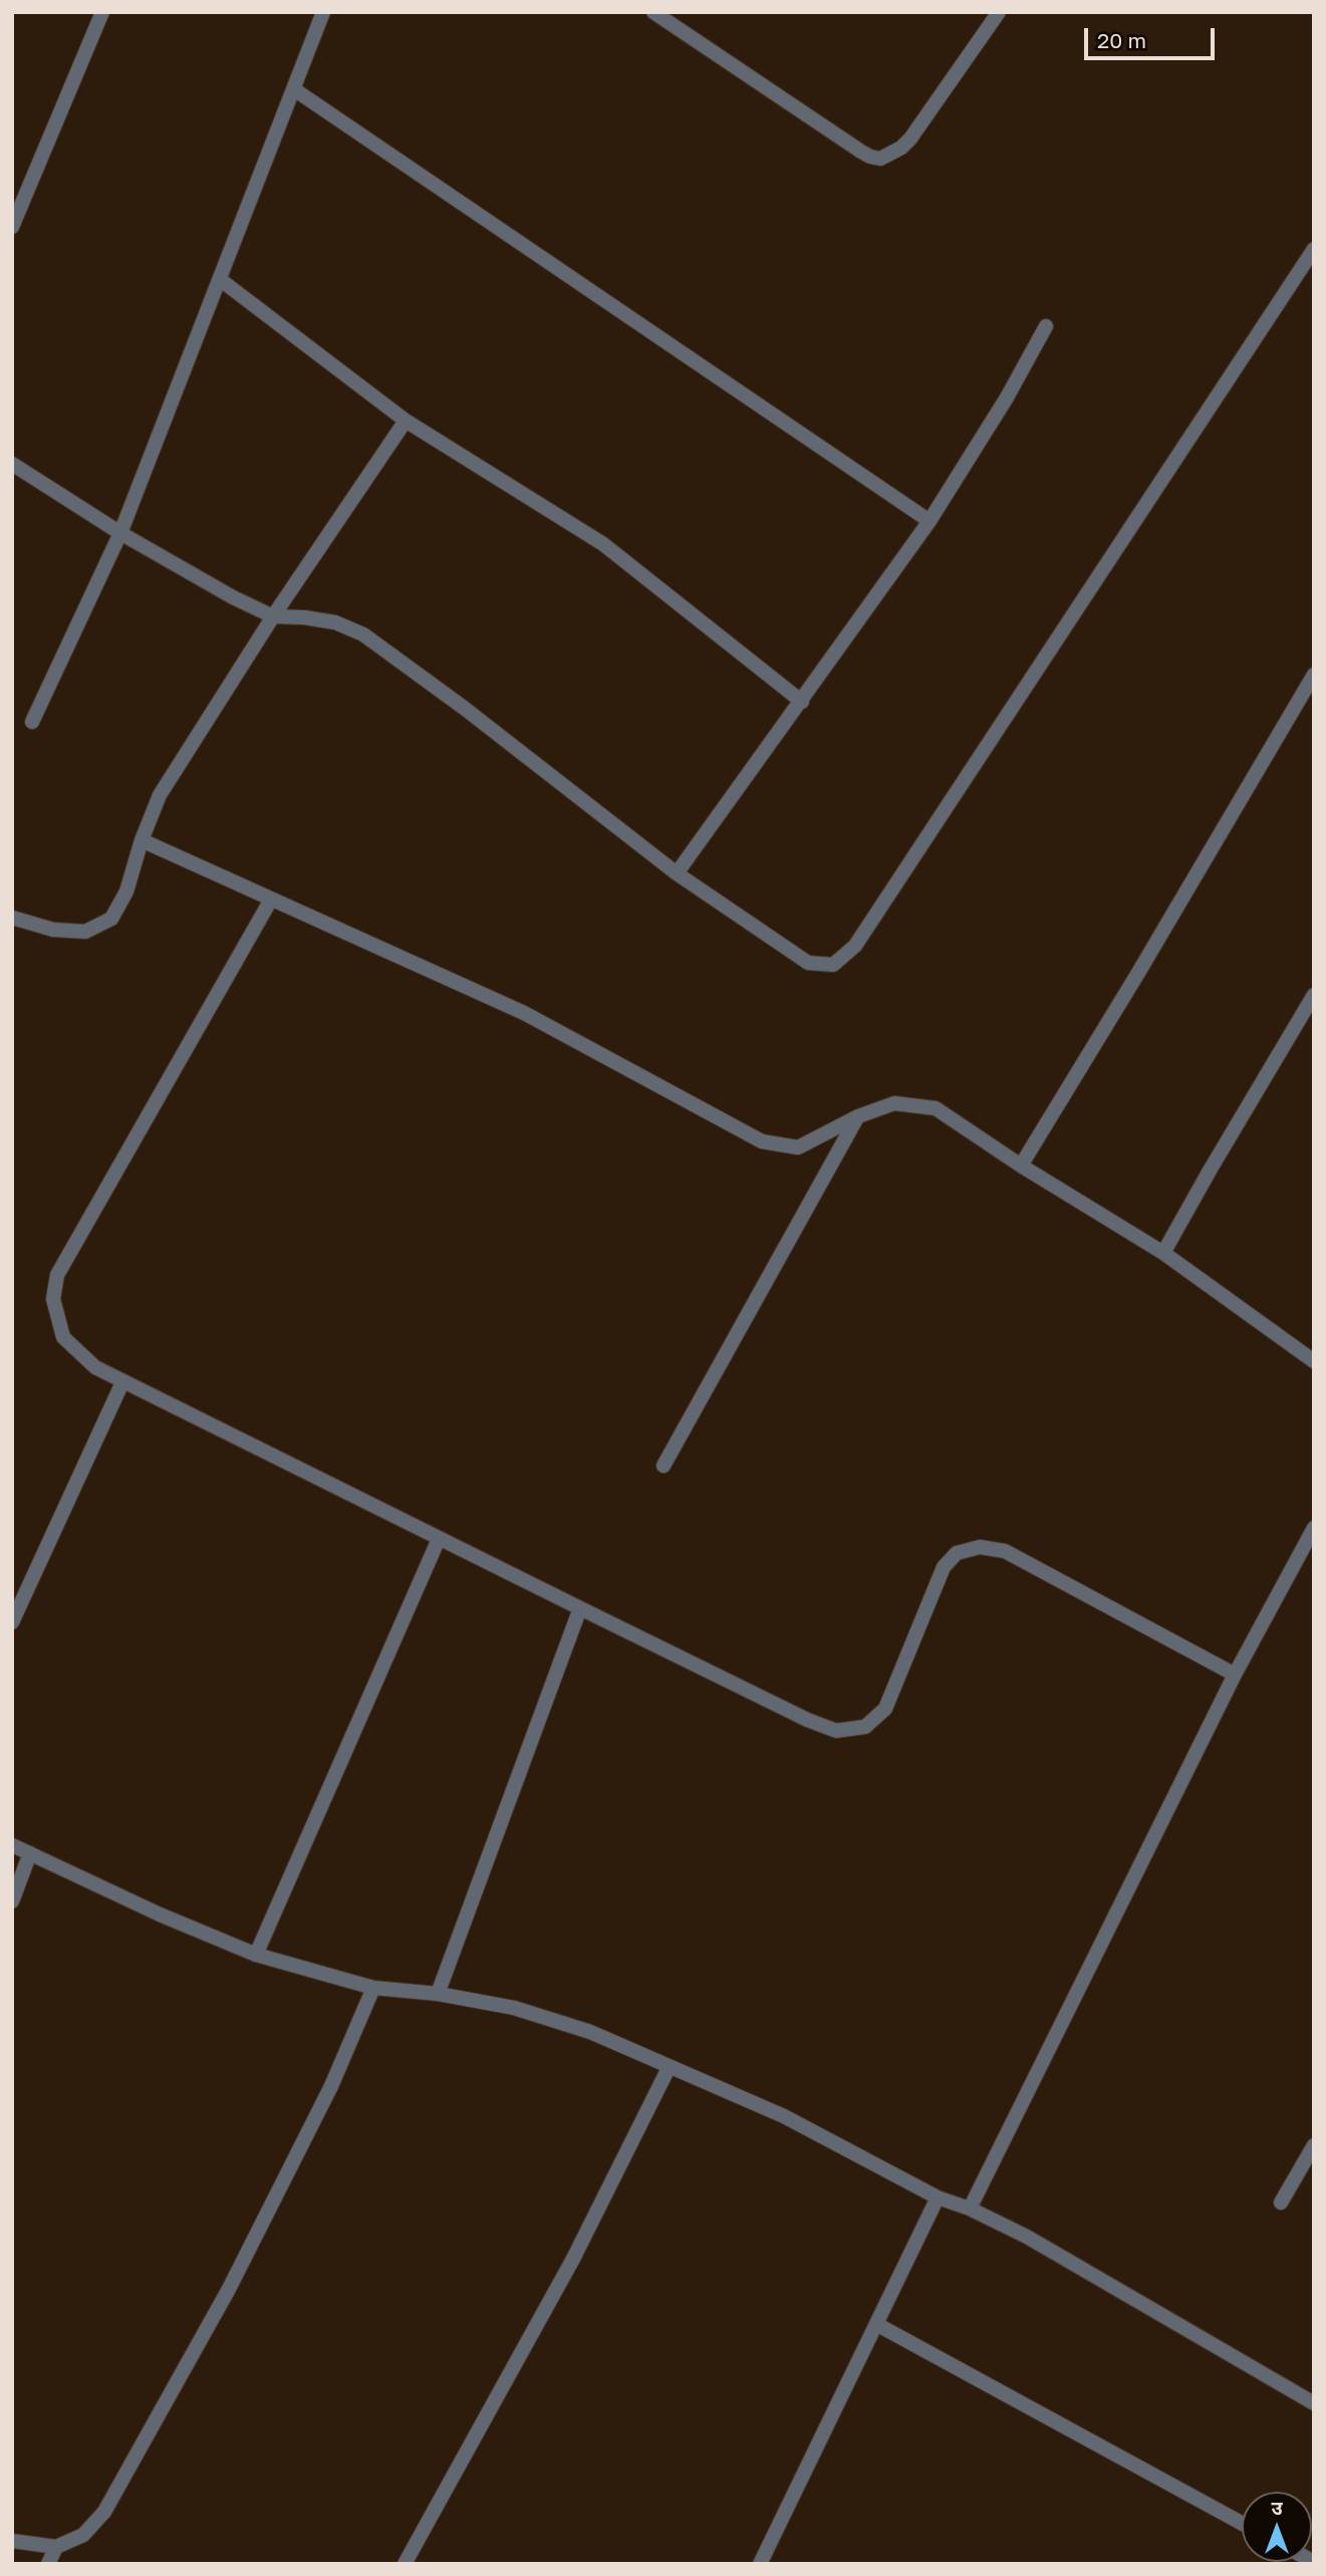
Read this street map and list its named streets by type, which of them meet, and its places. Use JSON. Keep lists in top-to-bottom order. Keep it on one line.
{"scale_bar":"20 m","north":"top"}
